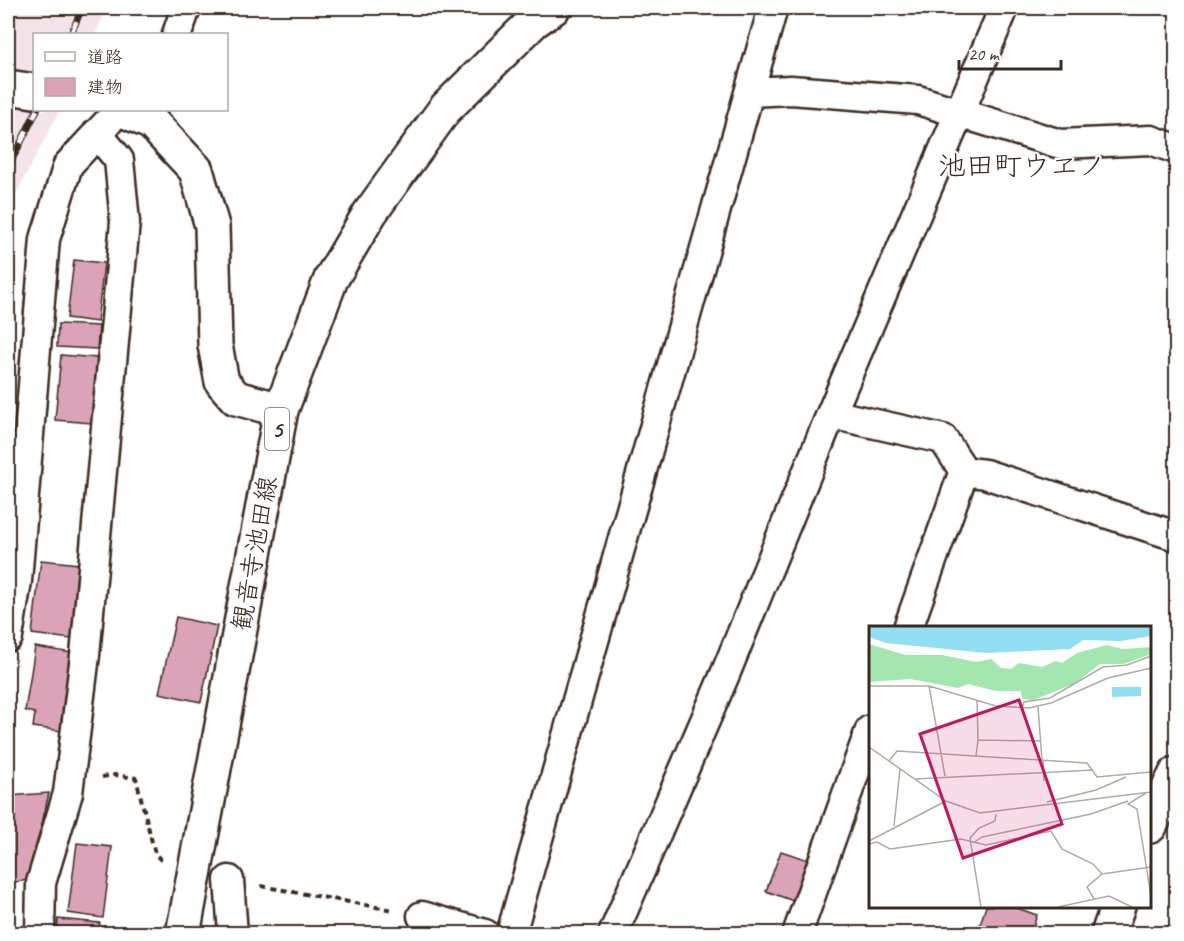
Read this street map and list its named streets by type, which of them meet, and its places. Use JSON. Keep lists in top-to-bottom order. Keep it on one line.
{"streets":{"main road":["5","観音寺池田線"]},"districts":["池田町ウヱノ"],"legend":["道路","建物"],"scale_bar":"20 m"}
